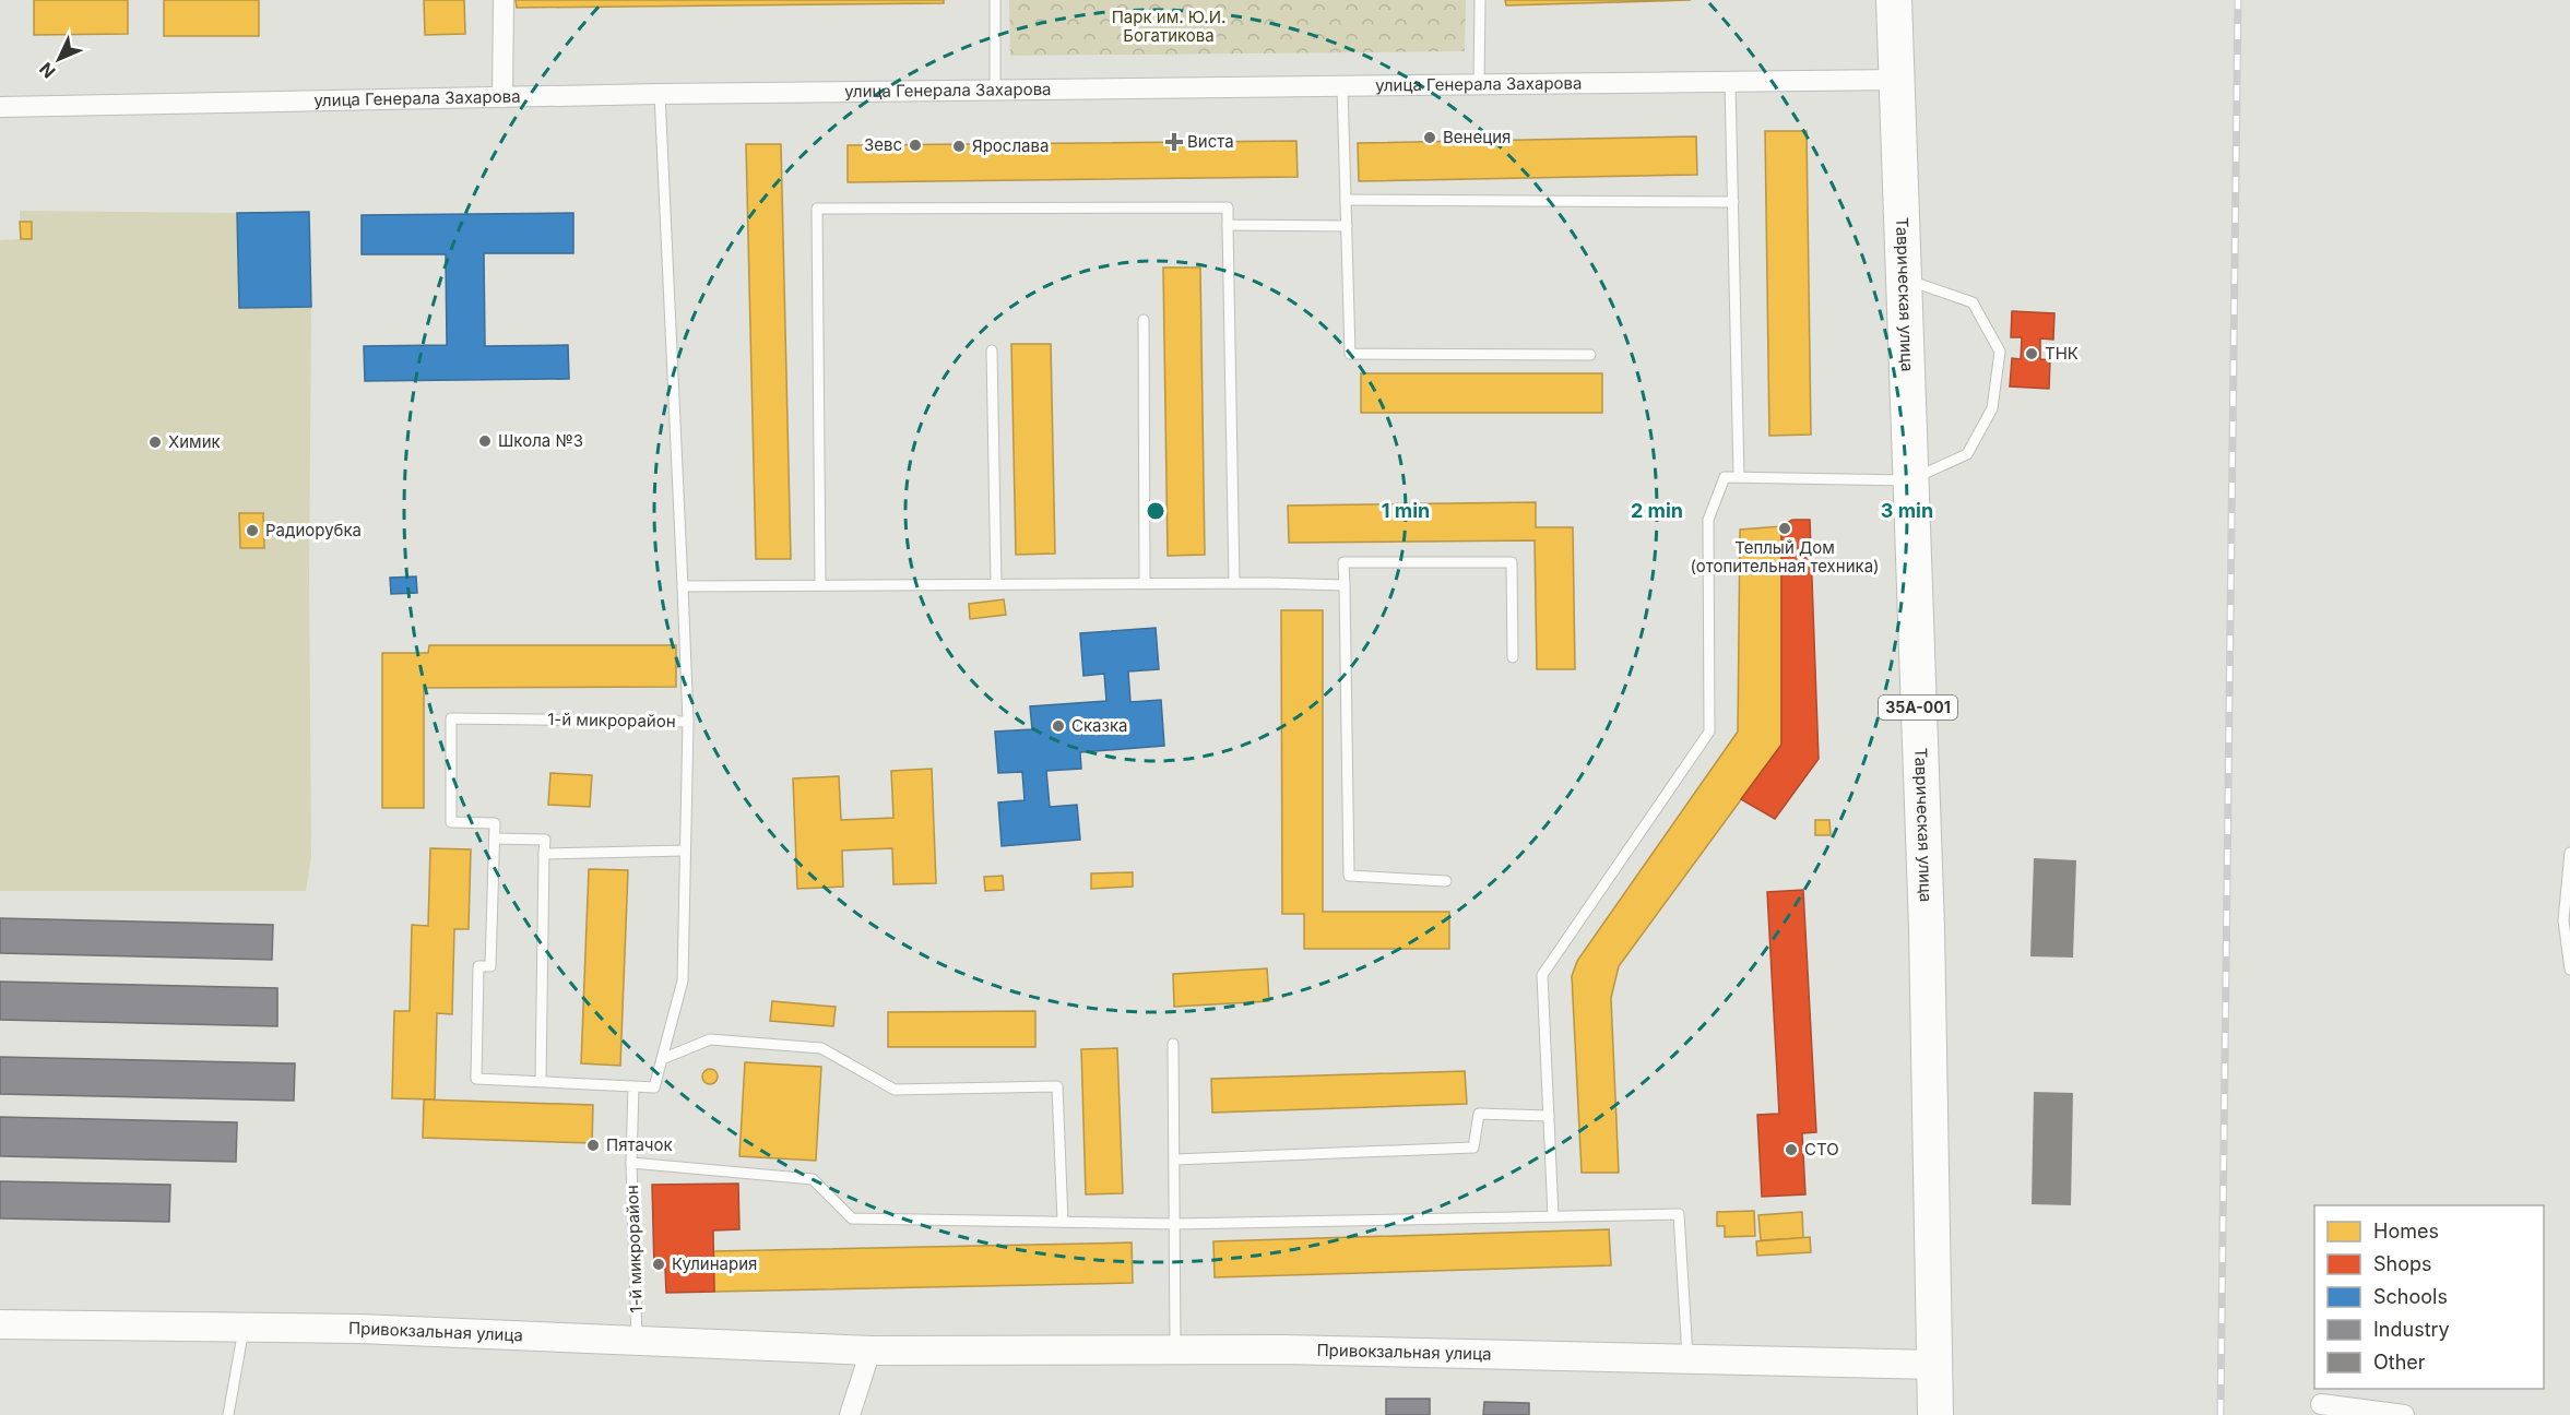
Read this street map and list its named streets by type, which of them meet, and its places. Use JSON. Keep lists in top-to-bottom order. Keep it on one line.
{"streets":{"highway":["Таврическая улица","35А-001"],"main road":["Привокзальная улица"],"street":["улица Генерала Захарова"],"lane":["1-й микрорайон"]},"crossings":[["улица Генерала Захарова","Таврическая улица"],["Таврическая улица","Привокзальная улица"],["1-й микрорайон","Привокзальная улица"]],"parks":["Парк им. Ю.И. Богатикова"],"places":{"other":["Венеция","Зевс","Ярослава","ТНК","Школа №3","Химик","Теплый Дом (отопительная техника)","Радиорубка","Сказка","Пятачок","СТО","Кулинария"],"health":["Виста"]},"legend":["Homes","Shops","Schools","Industry","Other"],"north":"bottom left","rings":["1 min","2 min","3 min"]}
